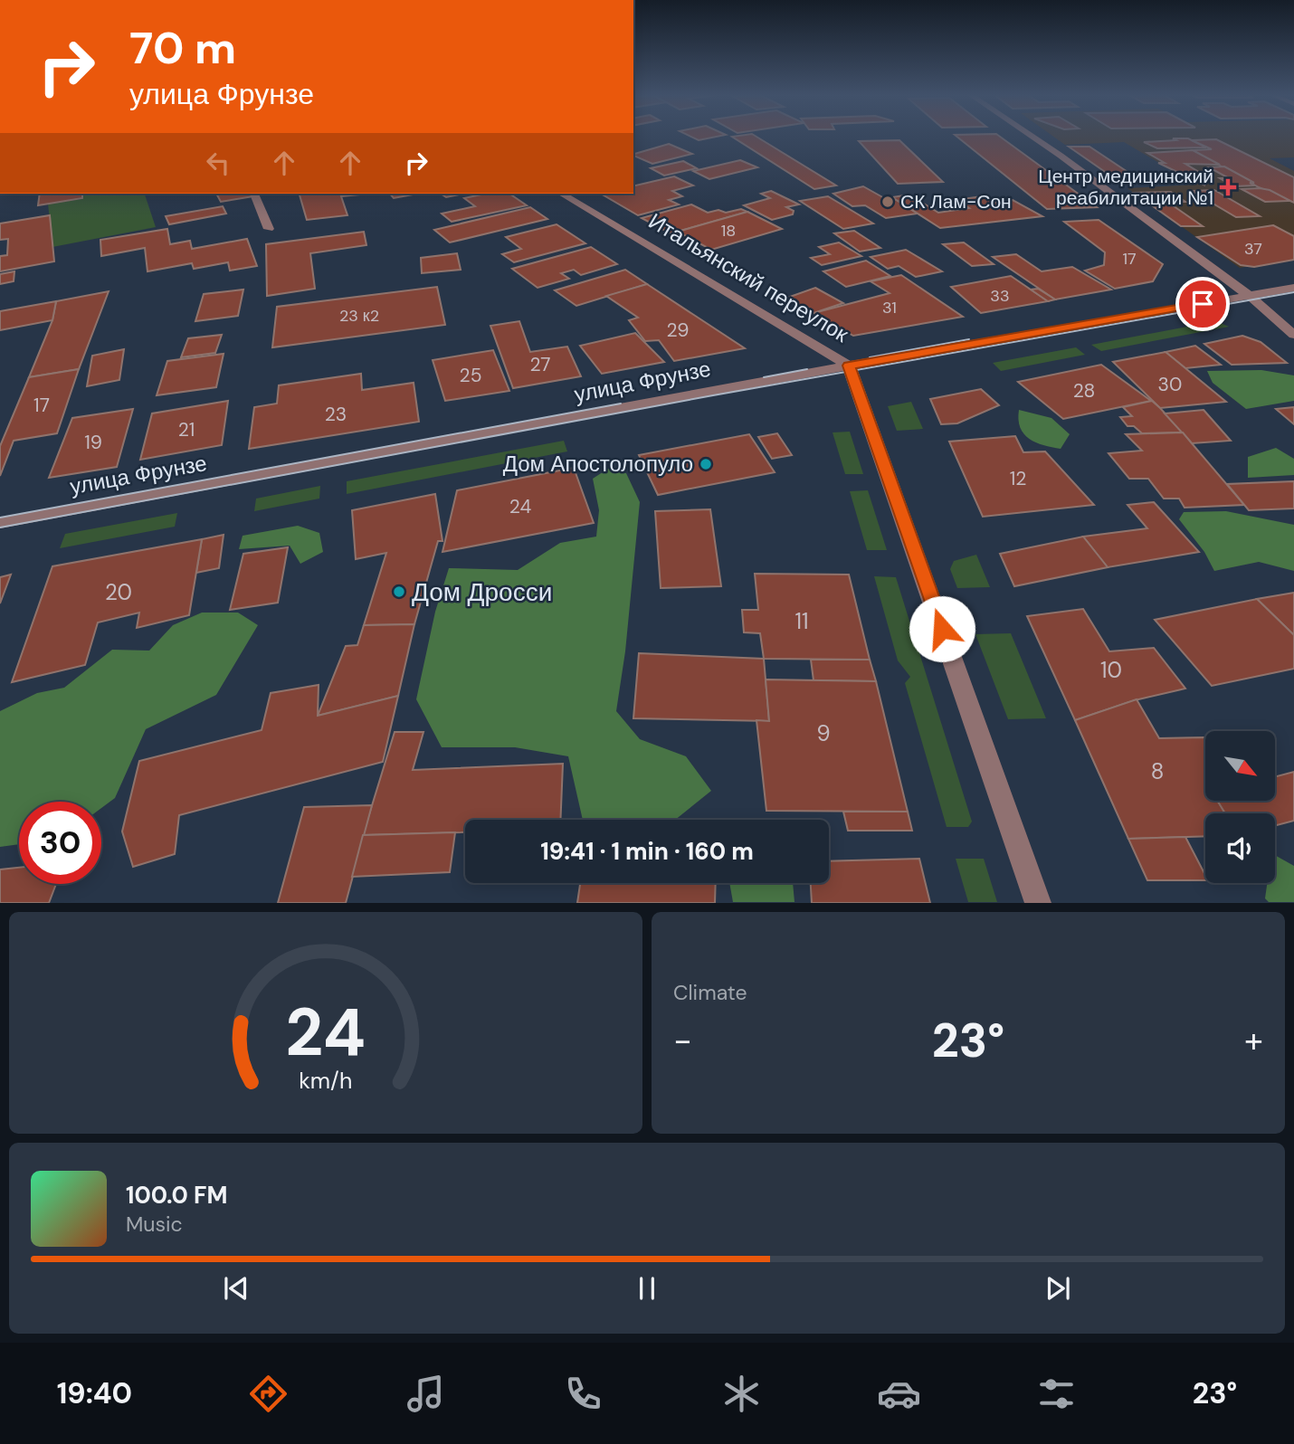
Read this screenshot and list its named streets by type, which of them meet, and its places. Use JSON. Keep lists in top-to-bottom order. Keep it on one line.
{"streets":{"street":["Итальянский переулок","улица Фрунзе"]},"crossings":[["Итальянский переулок","улица Фрунзе"]],"places":{"health":["Центр медицинский реабилитации №1"],"other":["СК Лам-Сон","Дом Апостолопуло","Дом Дросси"]},"house_numbers":["18","37","17","33","31","23 к2","29","27","25","30","28","17","23","21","19","12","24","20","11","10","9","8"],"north":"bottom right","page":{"turn":["70 m","улица Фрунзе"],"limit":"30","trip":"19:41 · 1 min · 160 m","tile":"Climate","heat":["−","23°","+"],"song":["100.0 FM","Music"],"tabs":["19:40","23°"],"gauge":["24","km/h"]}}
